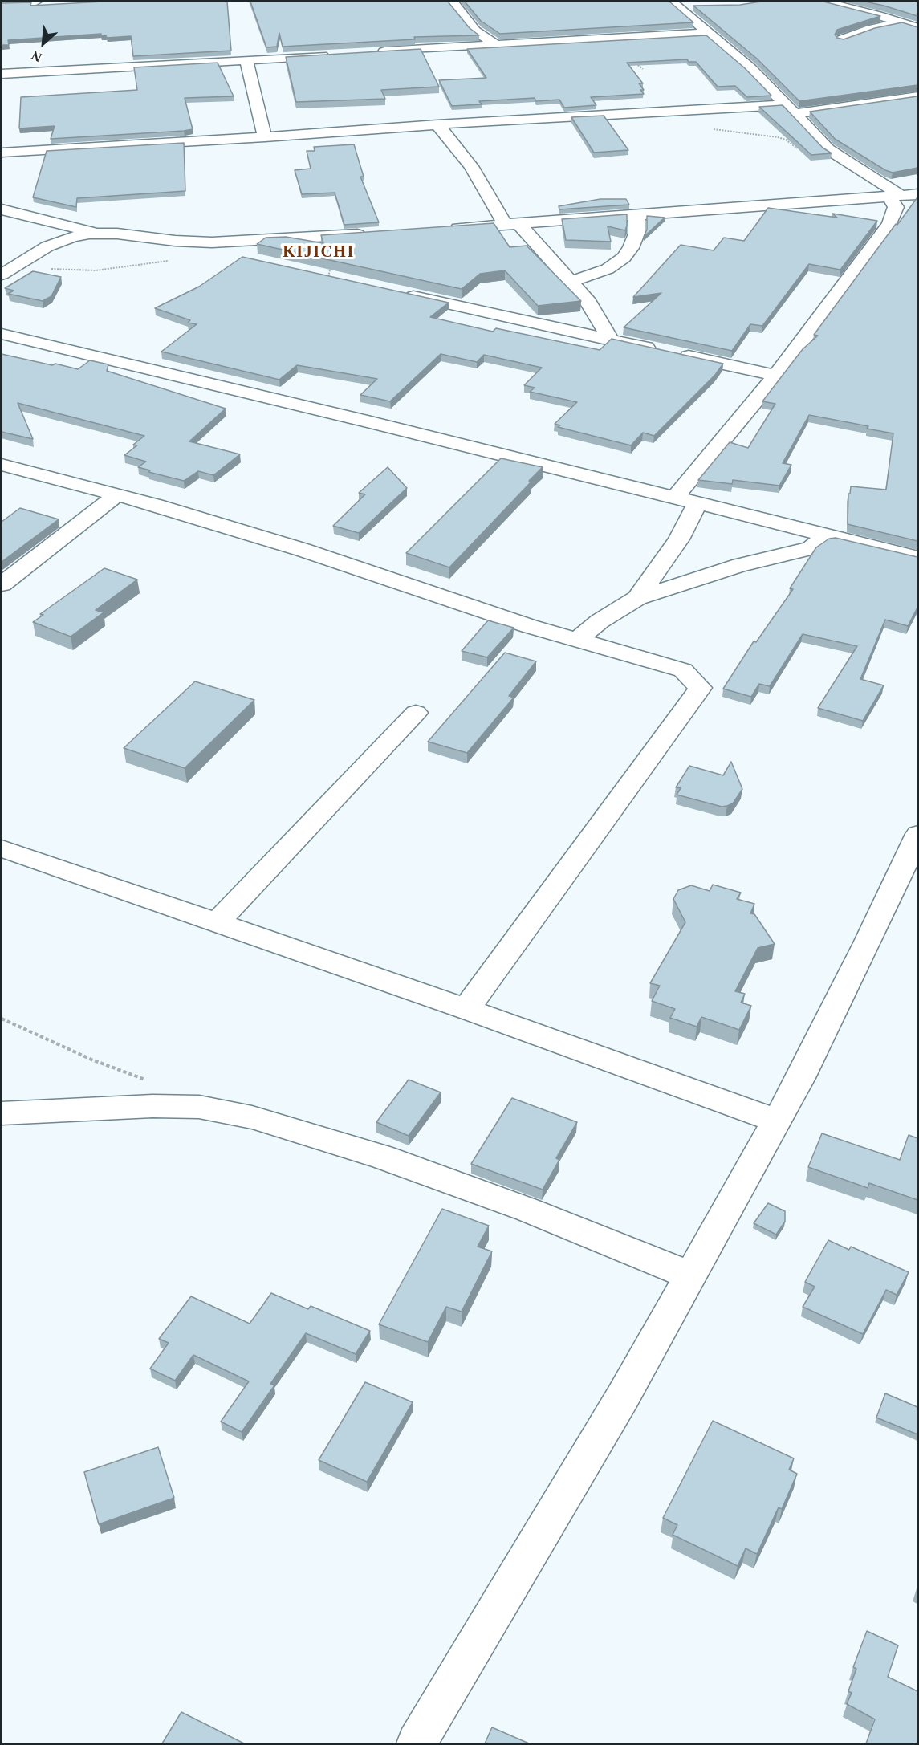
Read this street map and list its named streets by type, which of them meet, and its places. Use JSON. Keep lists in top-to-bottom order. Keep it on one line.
{"districts":["KIJICHI"],"north":"bottom left"}
